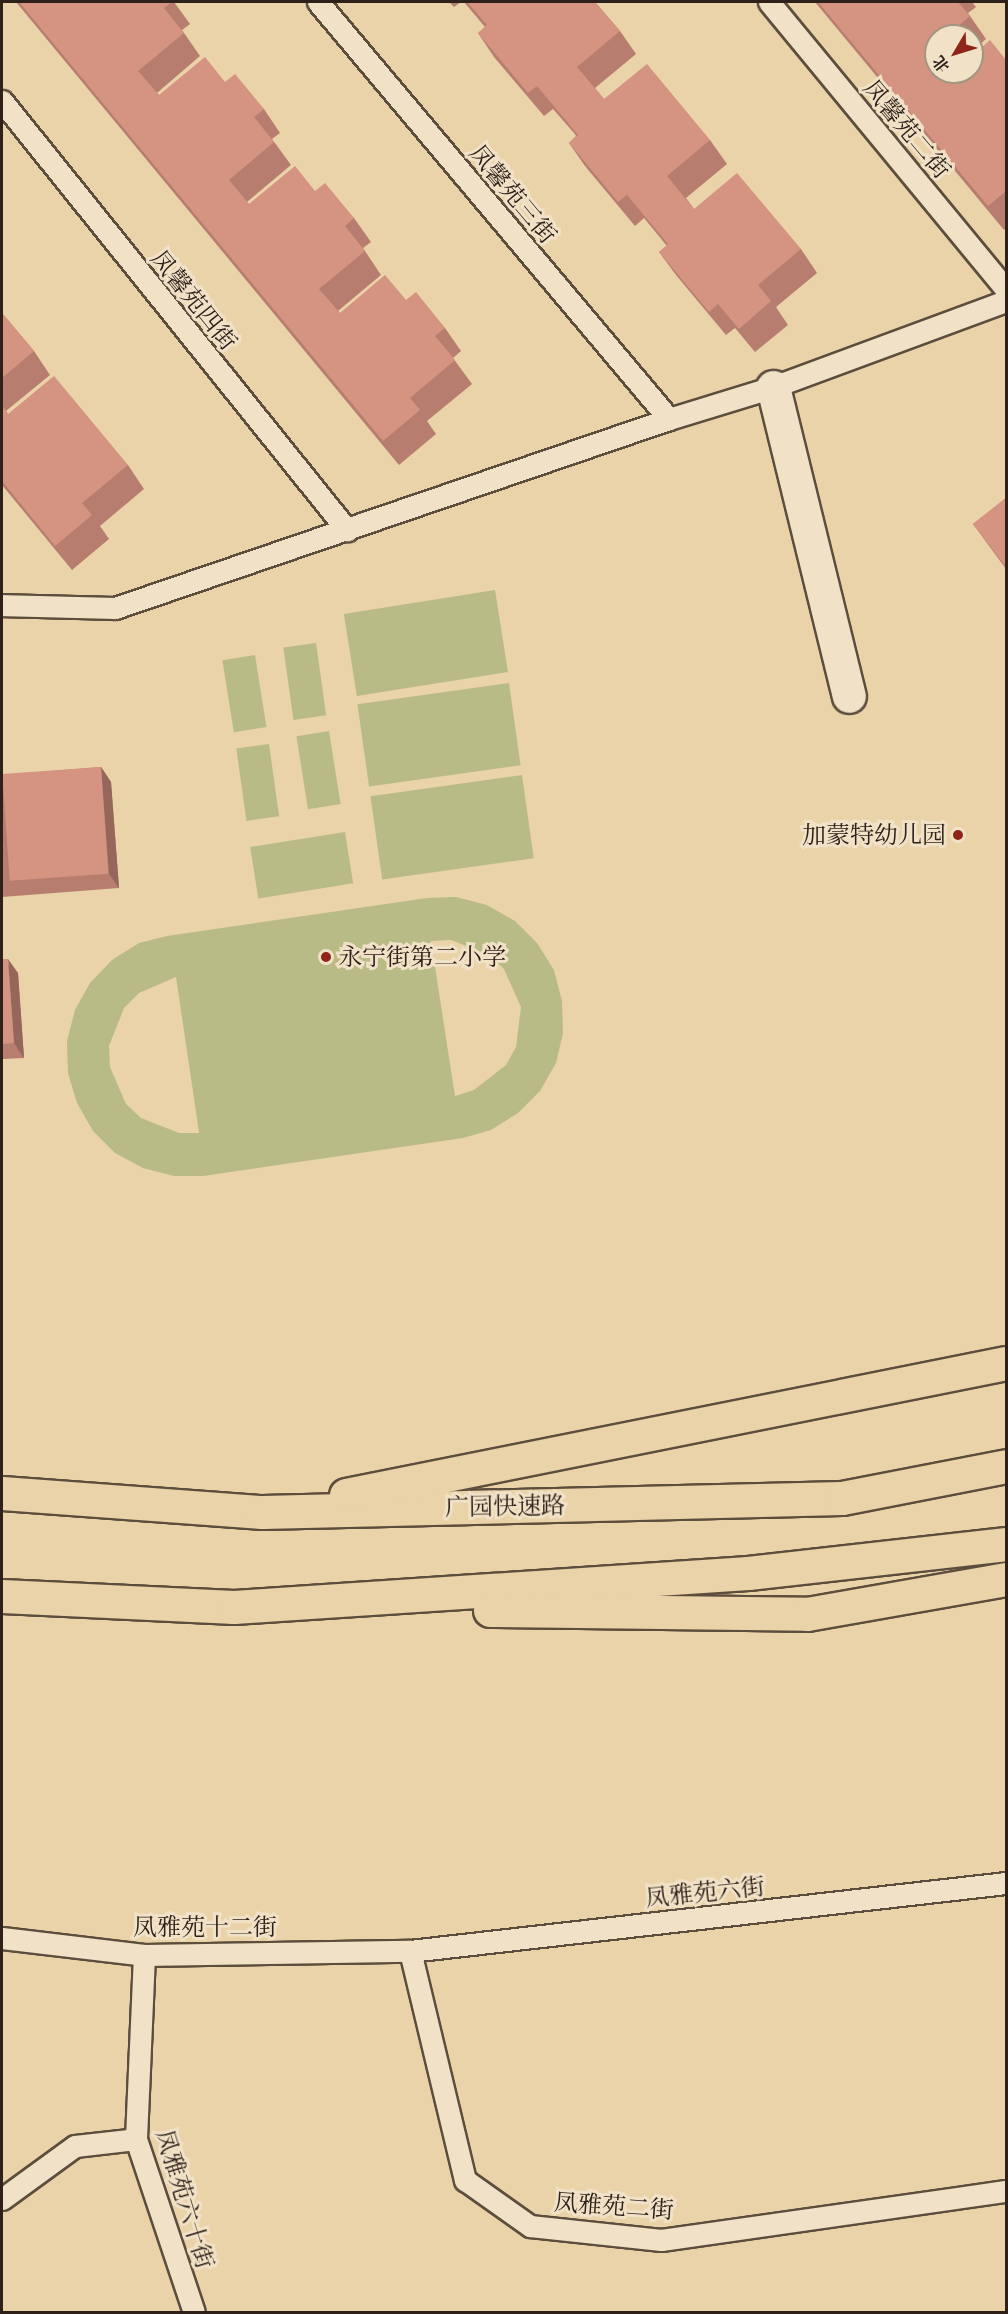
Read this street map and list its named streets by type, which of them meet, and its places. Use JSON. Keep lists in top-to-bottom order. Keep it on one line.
{"streets":{"highway":["广园快速路"],"lane":["凤馨苑二街","凤馨苑三街","凤馨苑四街","凤雅苑六街","凤雅苑十二街","凤雅苑六十街","凤雅苑二街"]},"crossings":[["凤雅苑六街","凤雅苑十二街"],["凤雅苑六街","凤雅苑二街"],["凤雅苑十二街","凤雅苑六十街"],["凤雅苑十二街","凤雅苑二街"]],"places":["加蒙特幼儿园","永宁街第二小学"],"north":"bottom left"}
